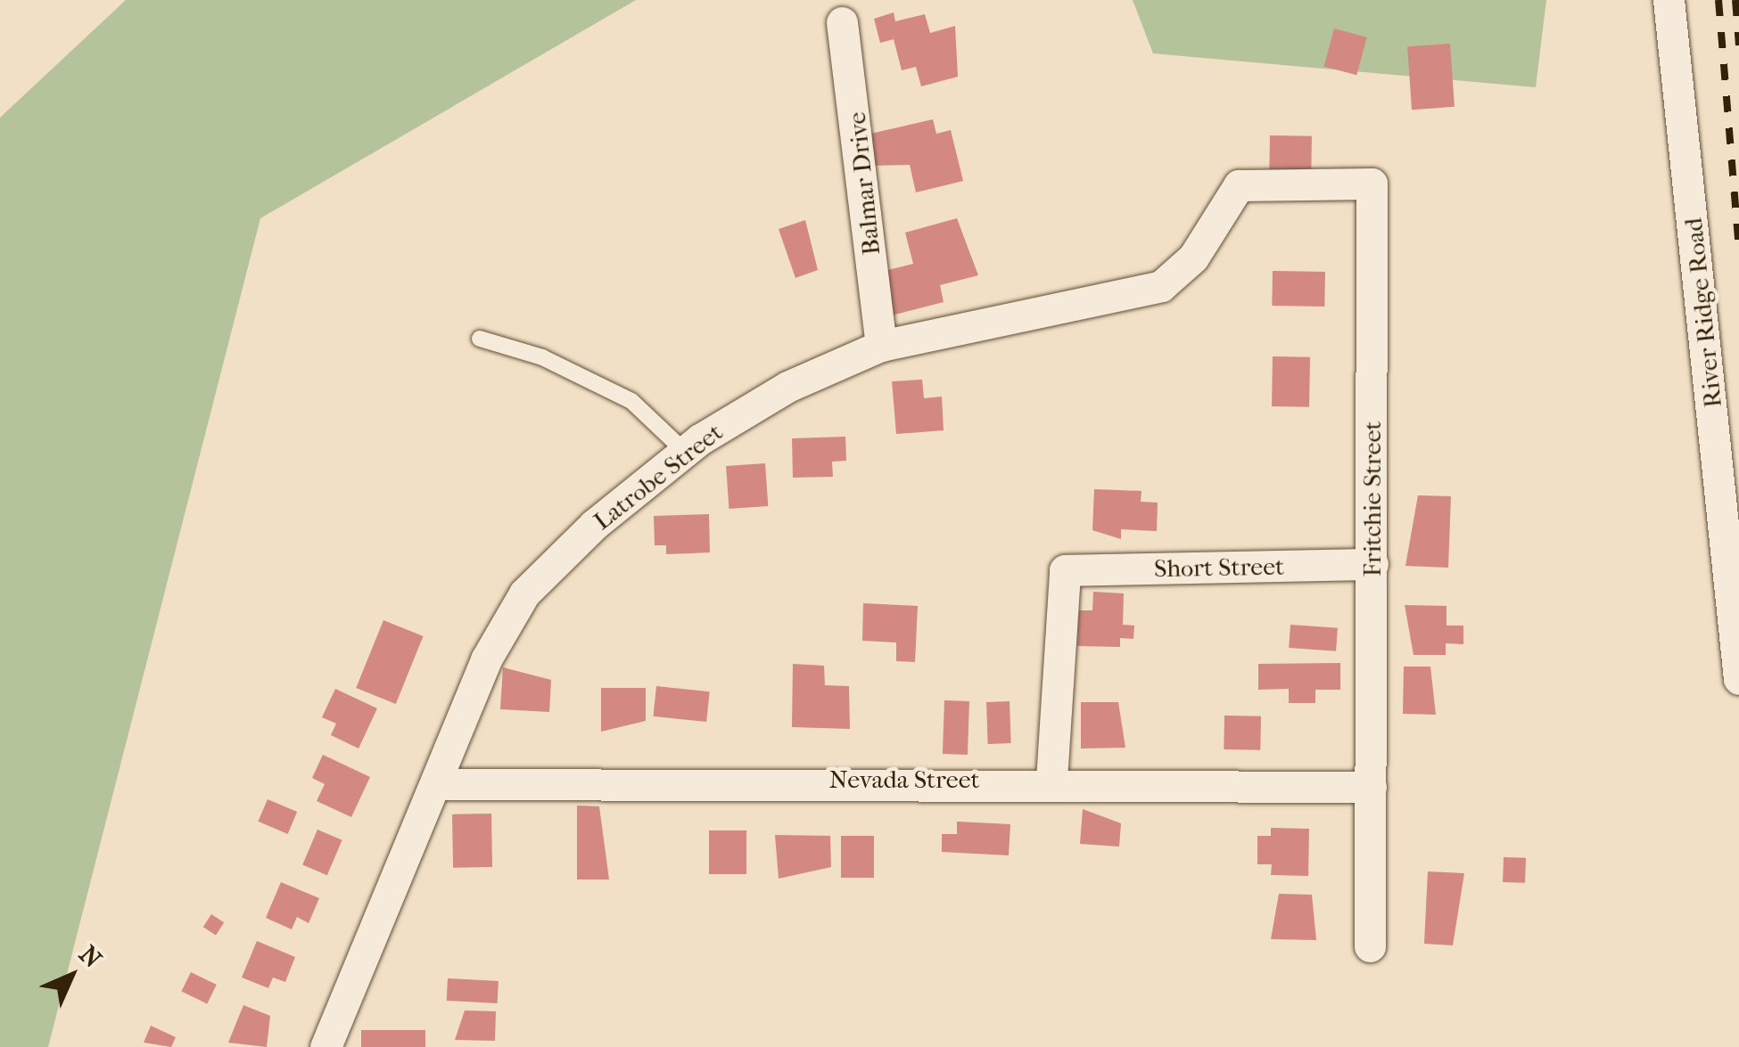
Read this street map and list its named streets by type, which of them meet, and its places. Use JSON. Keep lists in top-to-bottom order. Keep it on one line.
{"streets":{"street":["Balmar Drive","River Ridge Road","Latrobe Street","Fritchie Street","Short Street","Nevada Street"]},"crossings":[["Balmar Drive","Latrobe Street"],["Latrobe Street","Fritchie Street"],["Latrobe Street","Nevada Street"],["Fritchie Street","Short Street"],["Fritchie Street","Nevada Street"],["Short Street","Nevada Street"]],"north":"top right"}
